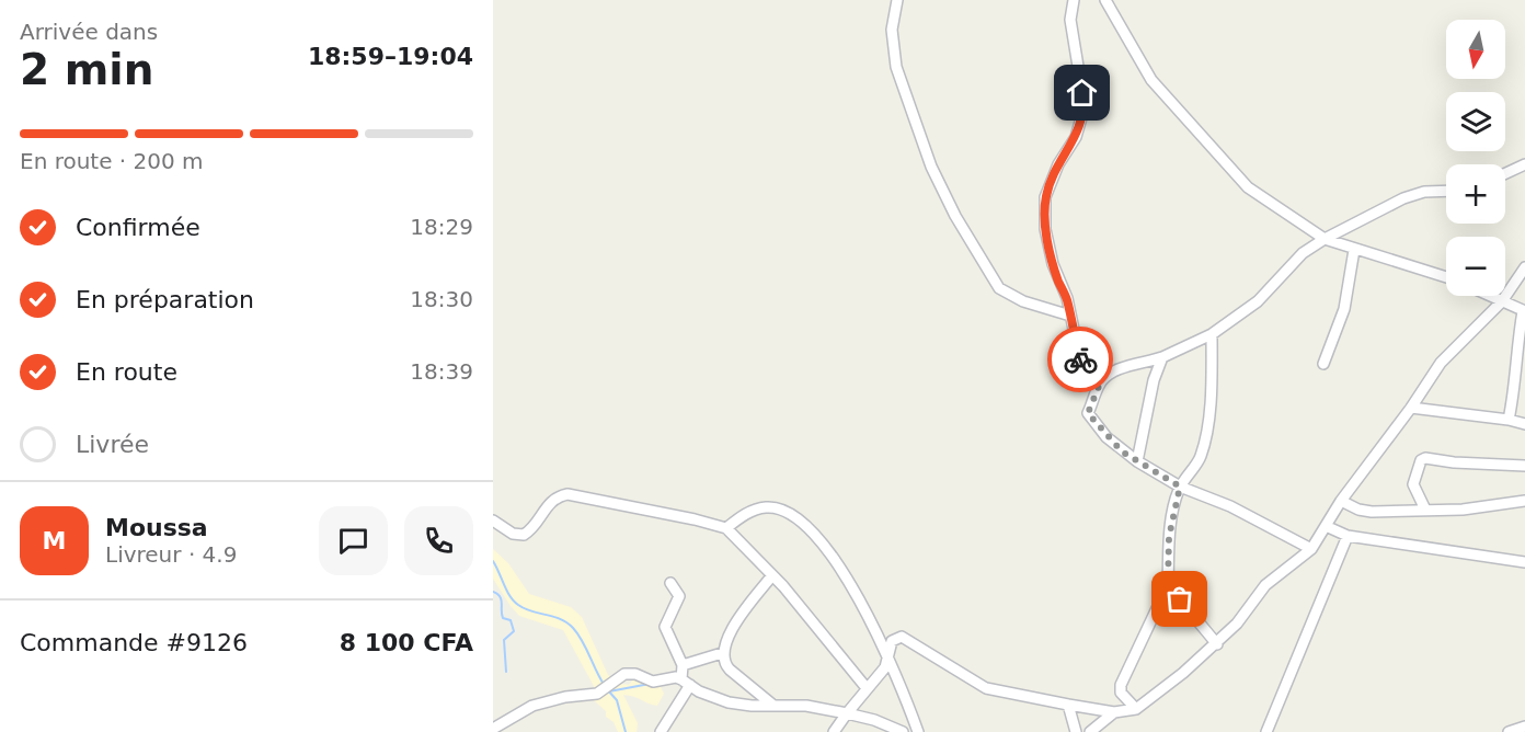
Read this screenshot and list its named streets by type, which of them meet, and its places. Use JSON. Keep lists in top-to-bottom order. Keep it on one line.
{"north":"bottom","page":{"heading":["2 min","Arrivée dans","18:59–19:04"],"panel":["Moussa","Livreur · 4.9","Commande #9126","8 100 CFA"],"map_buttons":["+","−"],"bar":"En route · 200 m","list":[["Confirmée","18:29"],["En préparation","18:30"],["En route","18:39"],"Livrée"],"round":"M"}}
